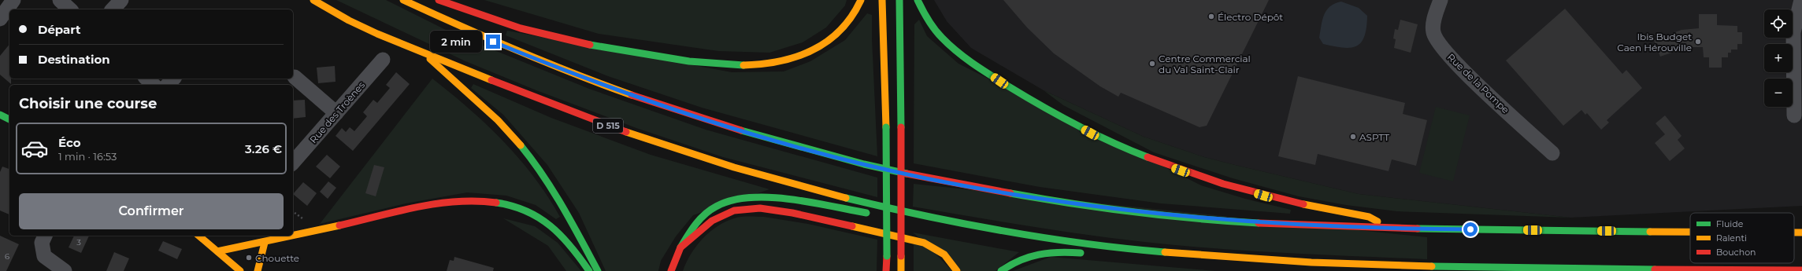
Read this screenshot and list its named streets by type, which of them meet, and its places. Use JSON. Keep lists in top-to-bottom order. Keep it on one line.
{"streets":{"main road":["D 515"],"street":["Rue de la Pompe","Rue des Troènes"]},"places":["Électro Dépôt","Ibis Budget Caen Hérouville","Centre Commercial du Val Saint-Clair","ASPTT","Chouette"],"house_numbers":["3","6"],"legend":["Fluide","Ralenti","Bouchon"],"page":{"map_buttons":["+","−"],"banner":["Départ","Destination"],"bubble":"2 min","heading":"Choisir une course","list":[{"name":"Éco","note":"1 min · 16:53","value":"3.26 €"}],"buttons":"Confirmer"}}
